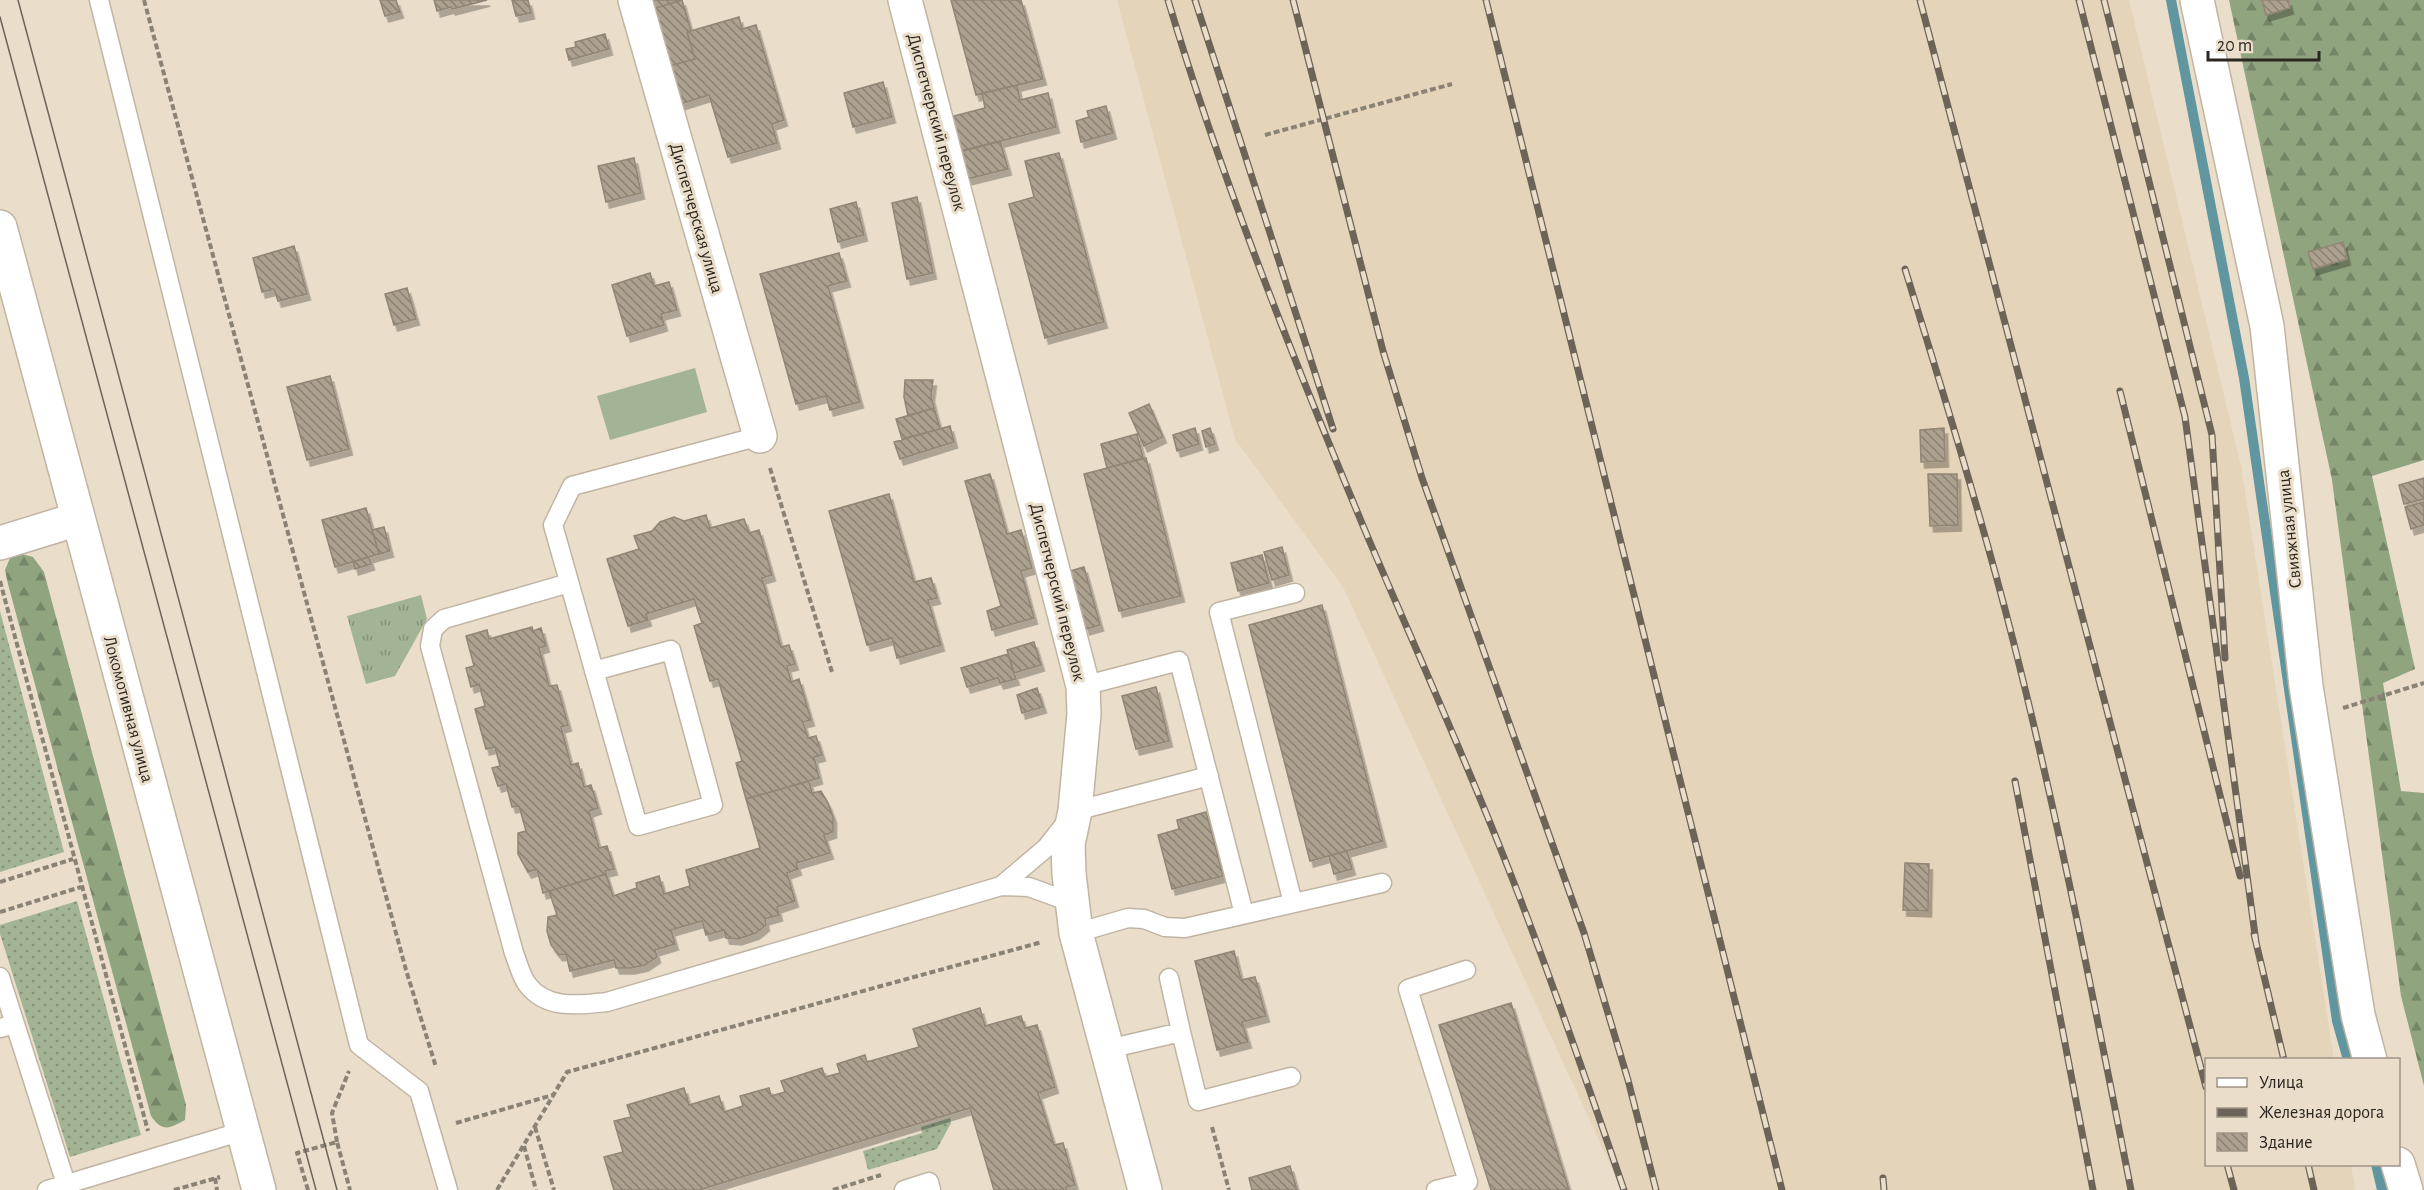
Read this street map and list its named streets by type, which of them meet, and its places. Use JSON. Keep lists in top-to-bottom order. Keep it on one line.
{"streets":{"street":["Диспетчерский переулок","Диспетчерская улица","Свияжная улица","Локомотивная улица"]},"legend":["Улица","Железная дорога","Здание"],"scale_bar":"20 m"}
